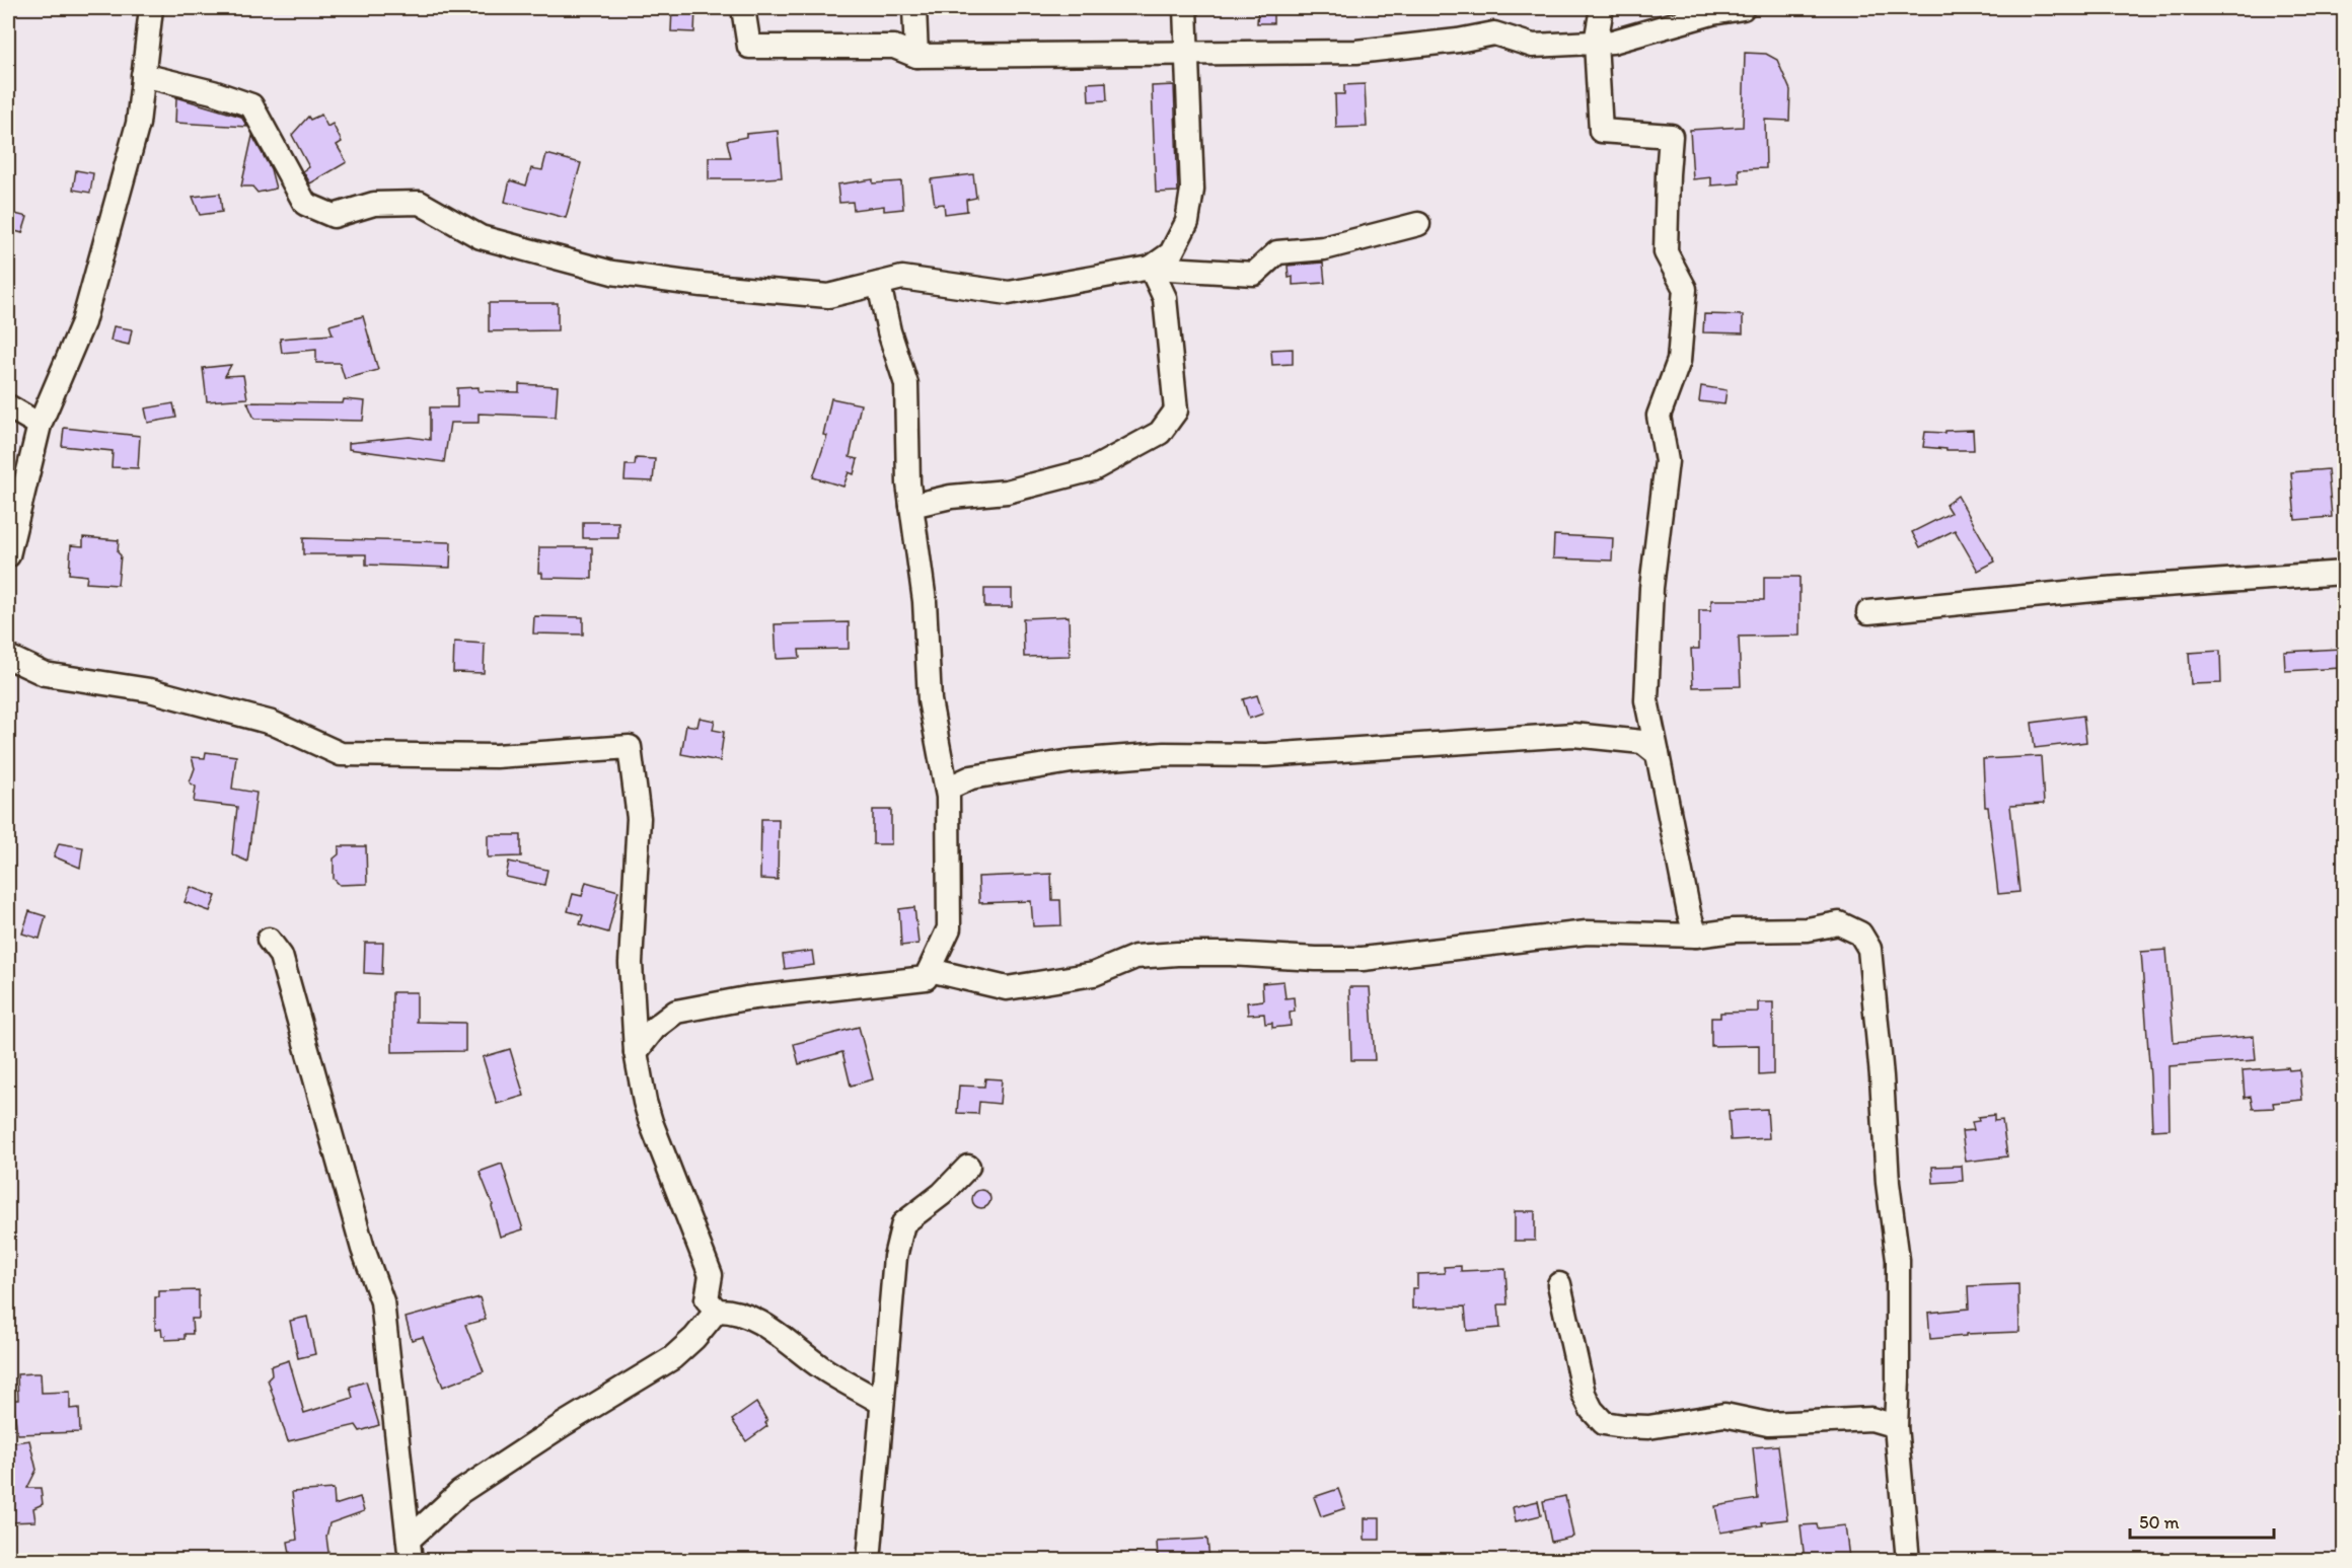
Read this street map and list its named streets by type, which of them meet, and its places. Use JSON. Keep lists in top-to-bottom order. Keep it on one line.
{"scale_bar":"50 m"}
